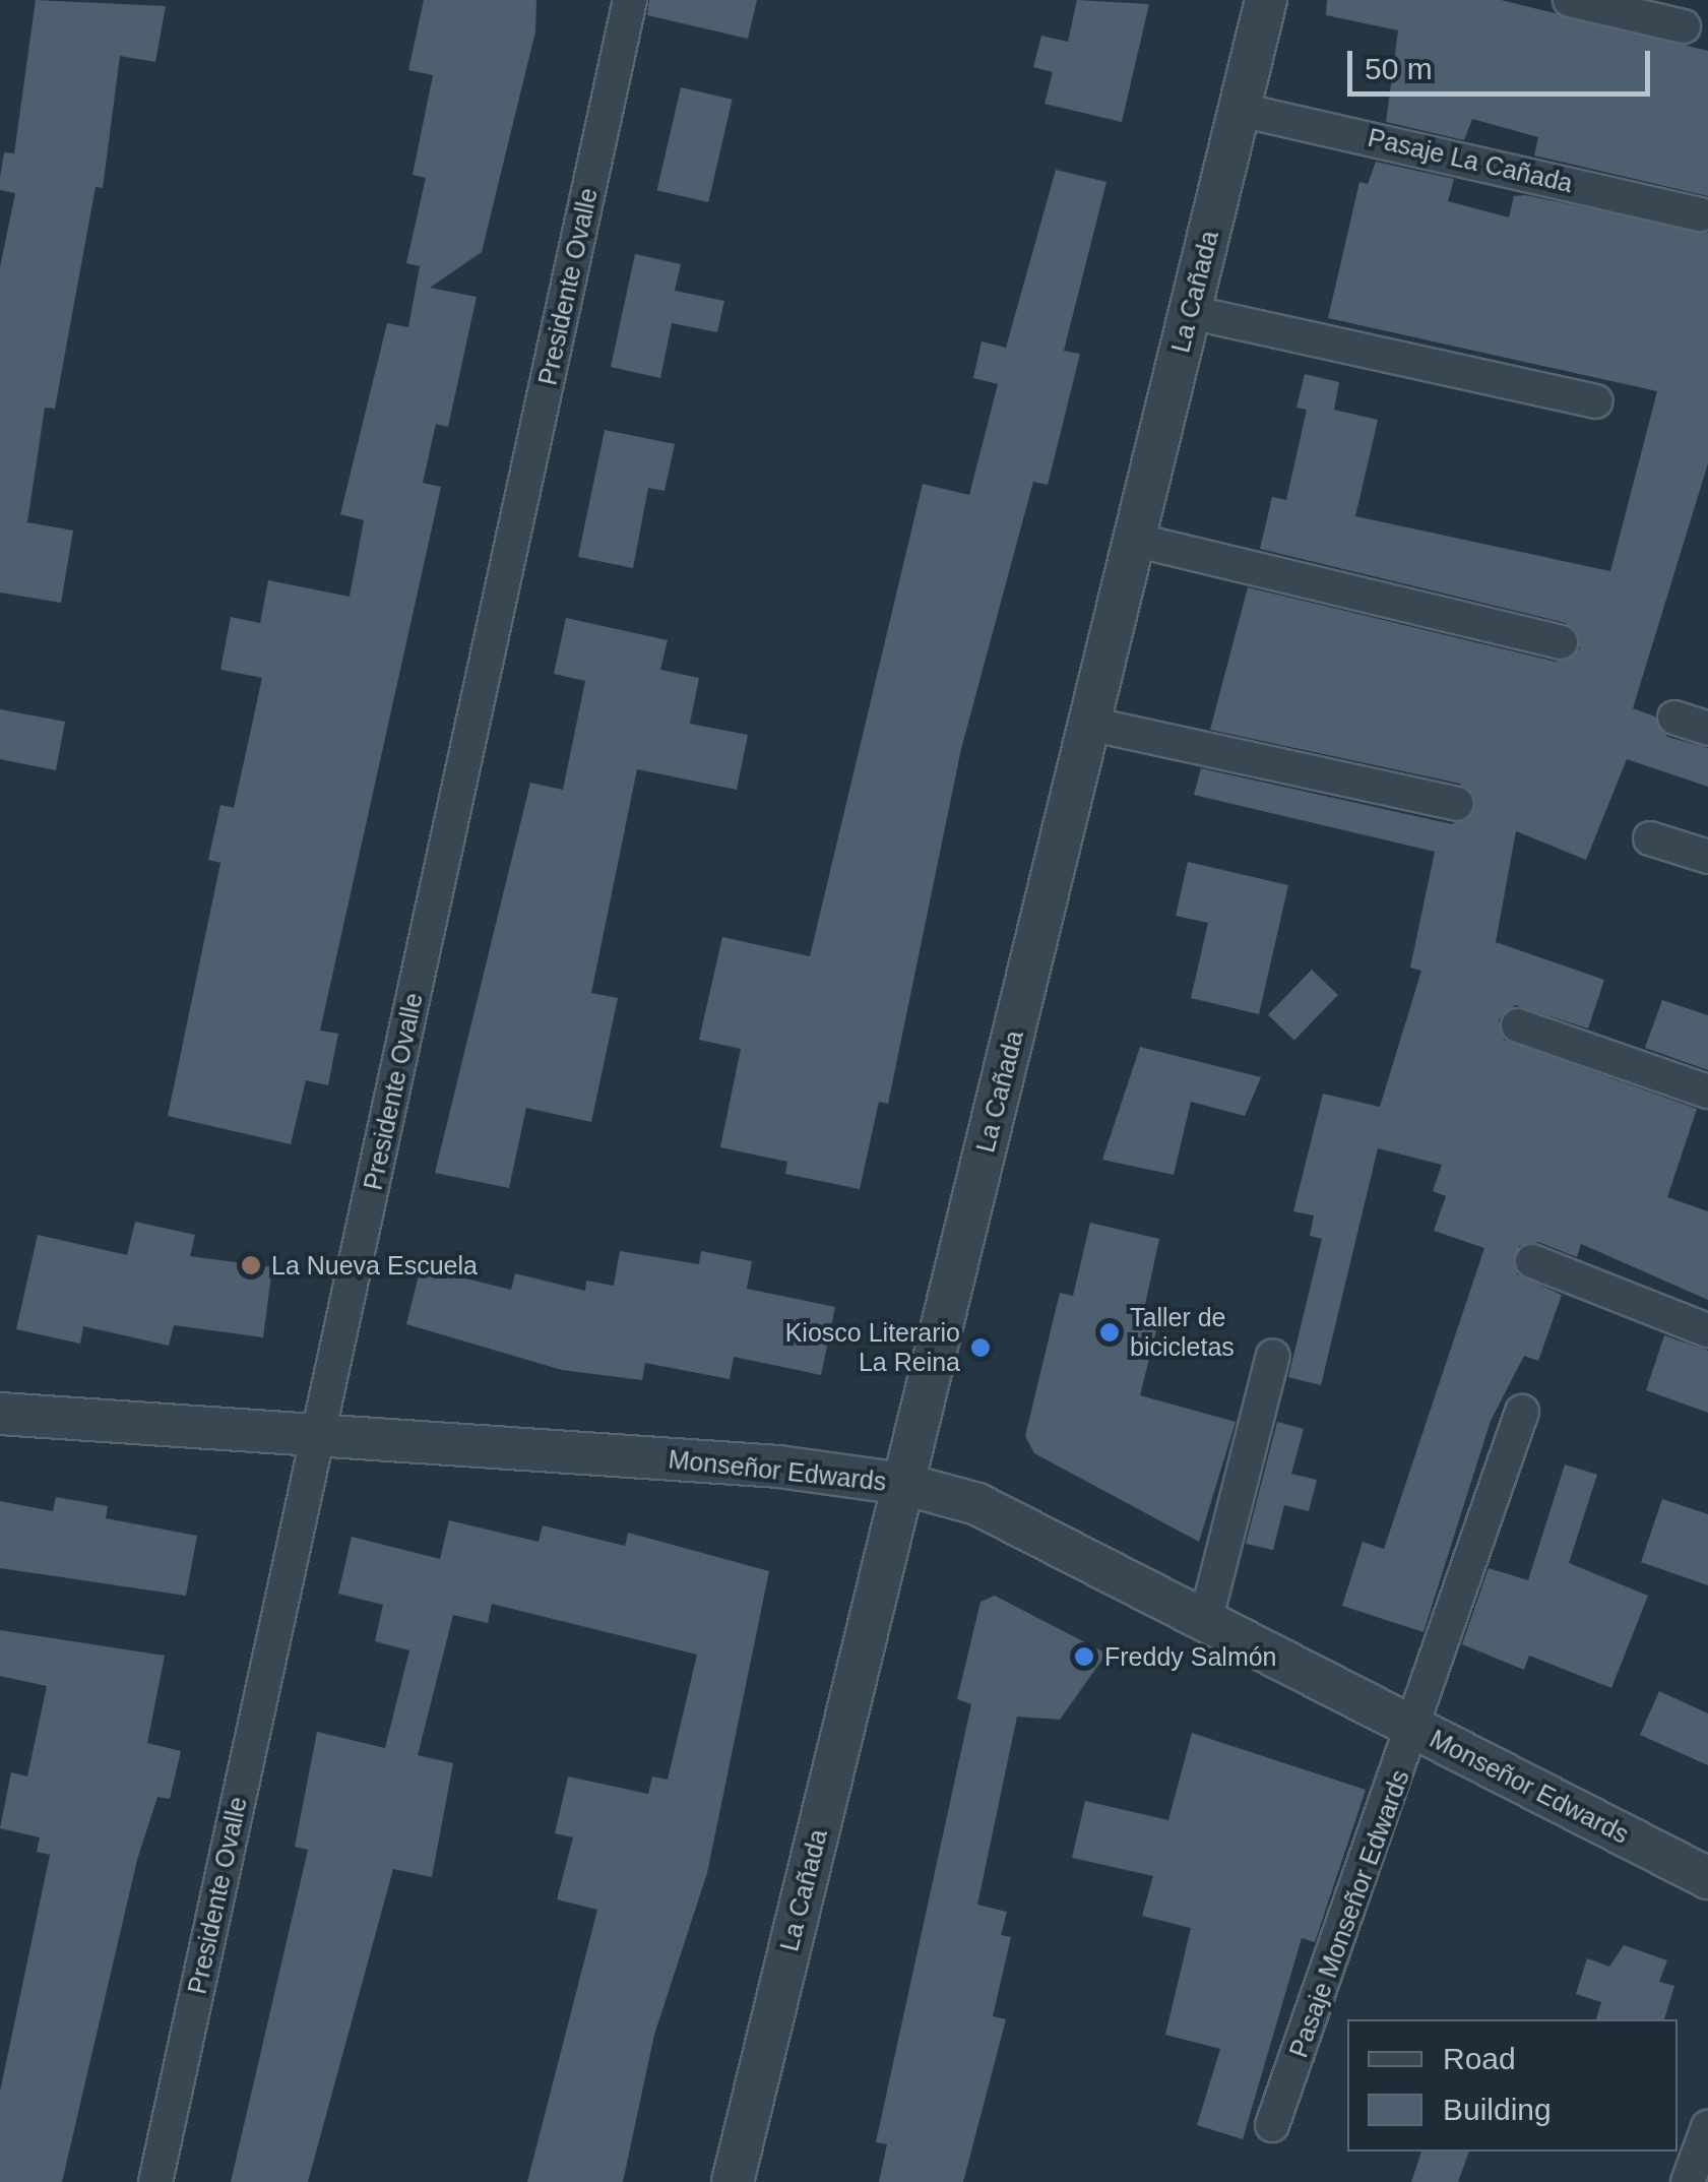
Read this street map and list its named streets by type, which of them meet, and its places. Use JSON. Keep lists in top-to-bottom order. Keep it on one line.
{"streets":{"street":["Pasaje La Cañada","Presidente Ovalle","La Cañada","Monseñor Edwards","Pasaje Monseñor Edwards"]},"crossings":[["Pasaje La Cañada","La Cañada"],["Presidente Ovalle","Monseñor Edwards"],["La Cañada","Monseñor Edwards"],["Monseñor Edwards","Pasaje Monseñor Edwards"]],"places":["La Nueva Escuela","Taller de bicicletas","Kiosco Literario La Reina","Freddy Salmón"],"legend":["Road","Building"],"scale_bar":"50 m"}
